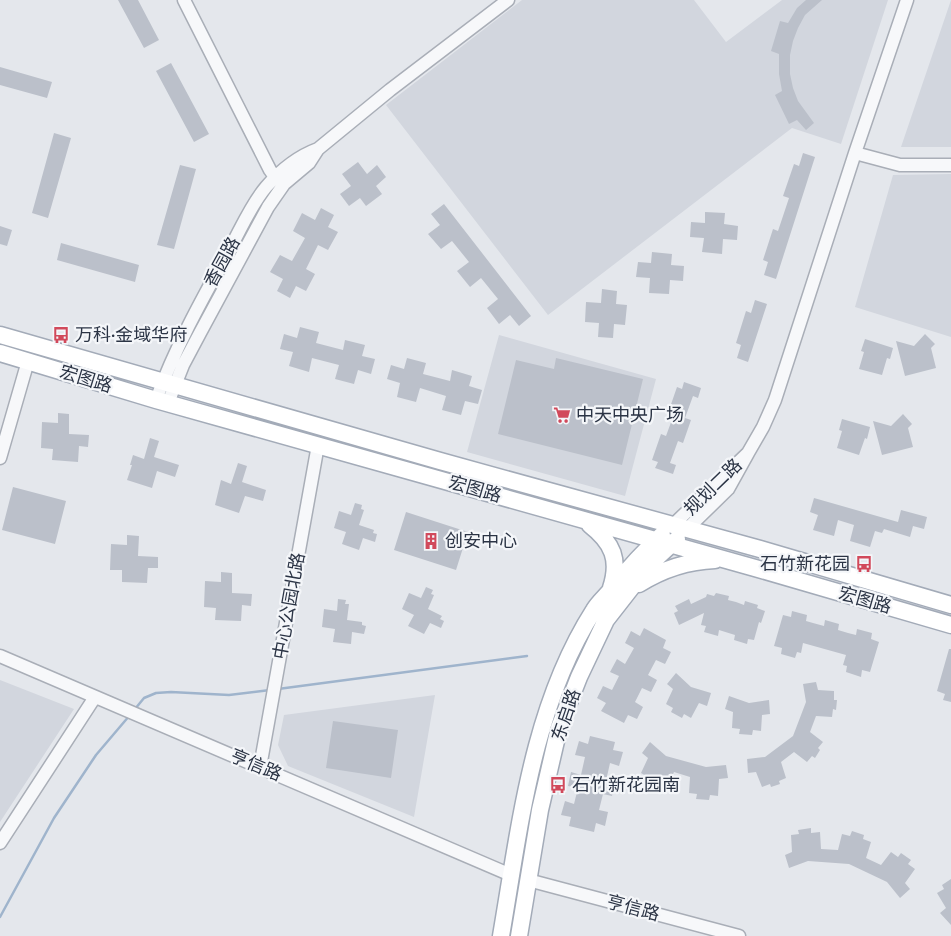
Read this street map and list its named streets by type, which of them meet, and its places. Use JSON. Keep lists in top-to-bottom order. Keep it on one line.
{"streets":{"main road":["宏图路","规划二路","东启路"],"street":["香园路","中心公园北路","亨信路"]},"crossings":[["香园路","宏图路"],["宏图路","规划二路"],["宏图路","中心公园北路"],["宏图路","东启路"],["规划二路","东启路"],["中心公园北路","亨信路"],["东启路","亨信路"]],"places":{"bus stop":["万科·金域华府","石竹新花园","石竹新花园南"],"supermarket":["中天中央广场"],"building":["创安中心"]}}
